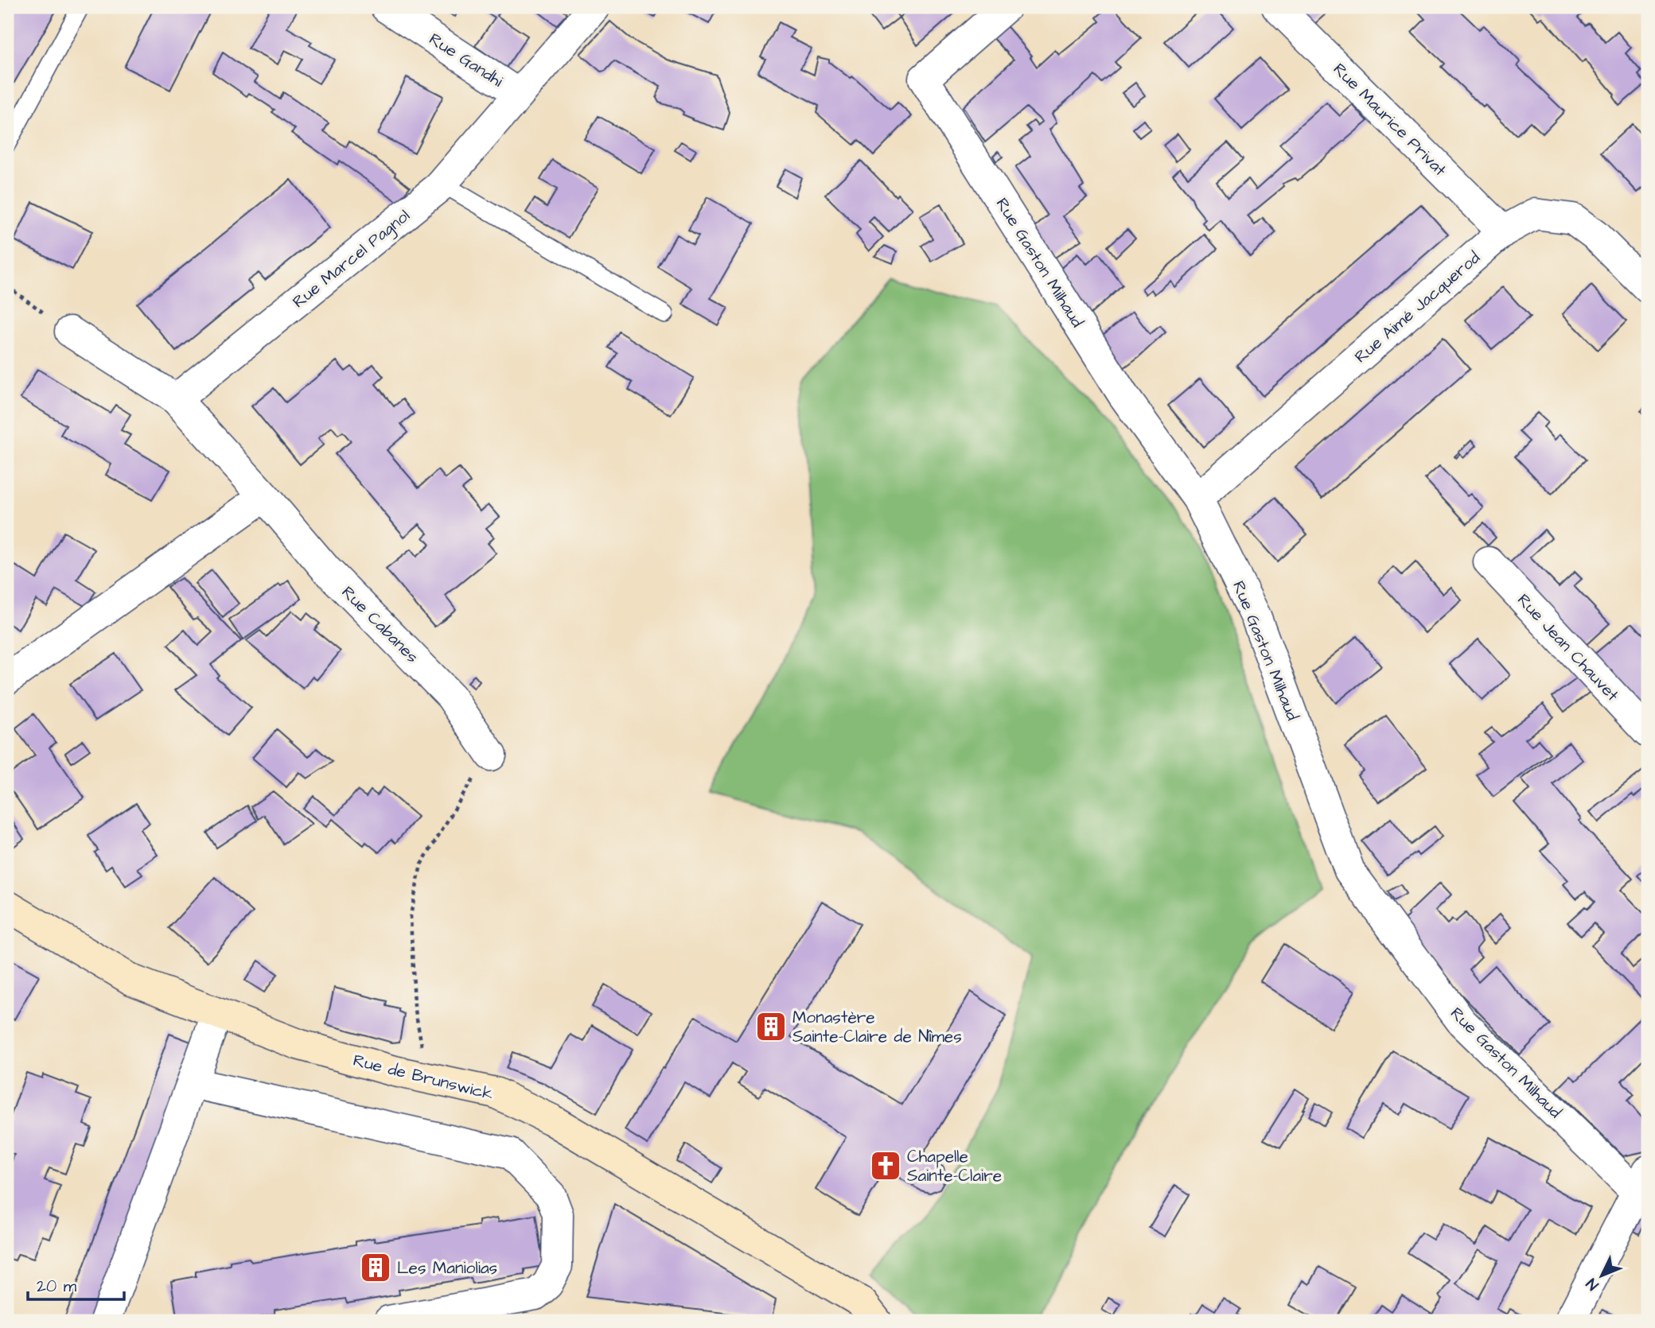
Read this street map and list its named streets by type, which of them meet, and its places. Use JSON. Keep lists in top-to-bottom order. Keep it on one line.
{"streets":{"street":["Rue Gandhi","Rue Maurice Privat","Rue Marcel Pagnol","Rue Gaston Milhaud","Rue Aimé Jacquerod","Rue Cabanes","Rue Jean Chauvet","Rue de Brunswick"]},"crossings":[["Rue Gandhi","Rue Marcel Pagnol"],["Rue Maurice Privat","Rue Aimé Jacquerod"],["Rue Marcel Pagnol","Rue Cabanes"],["Rue Gaston Milhaud","Rue Aimé Jacquerod"]],"places":{"building":["Monastère Sainte-Claire de Nîmes","Les Maniolias"],"church":["Chapelle Sainte-Claire"]},"scale_bar":"20 m","north":"bottom left"}
